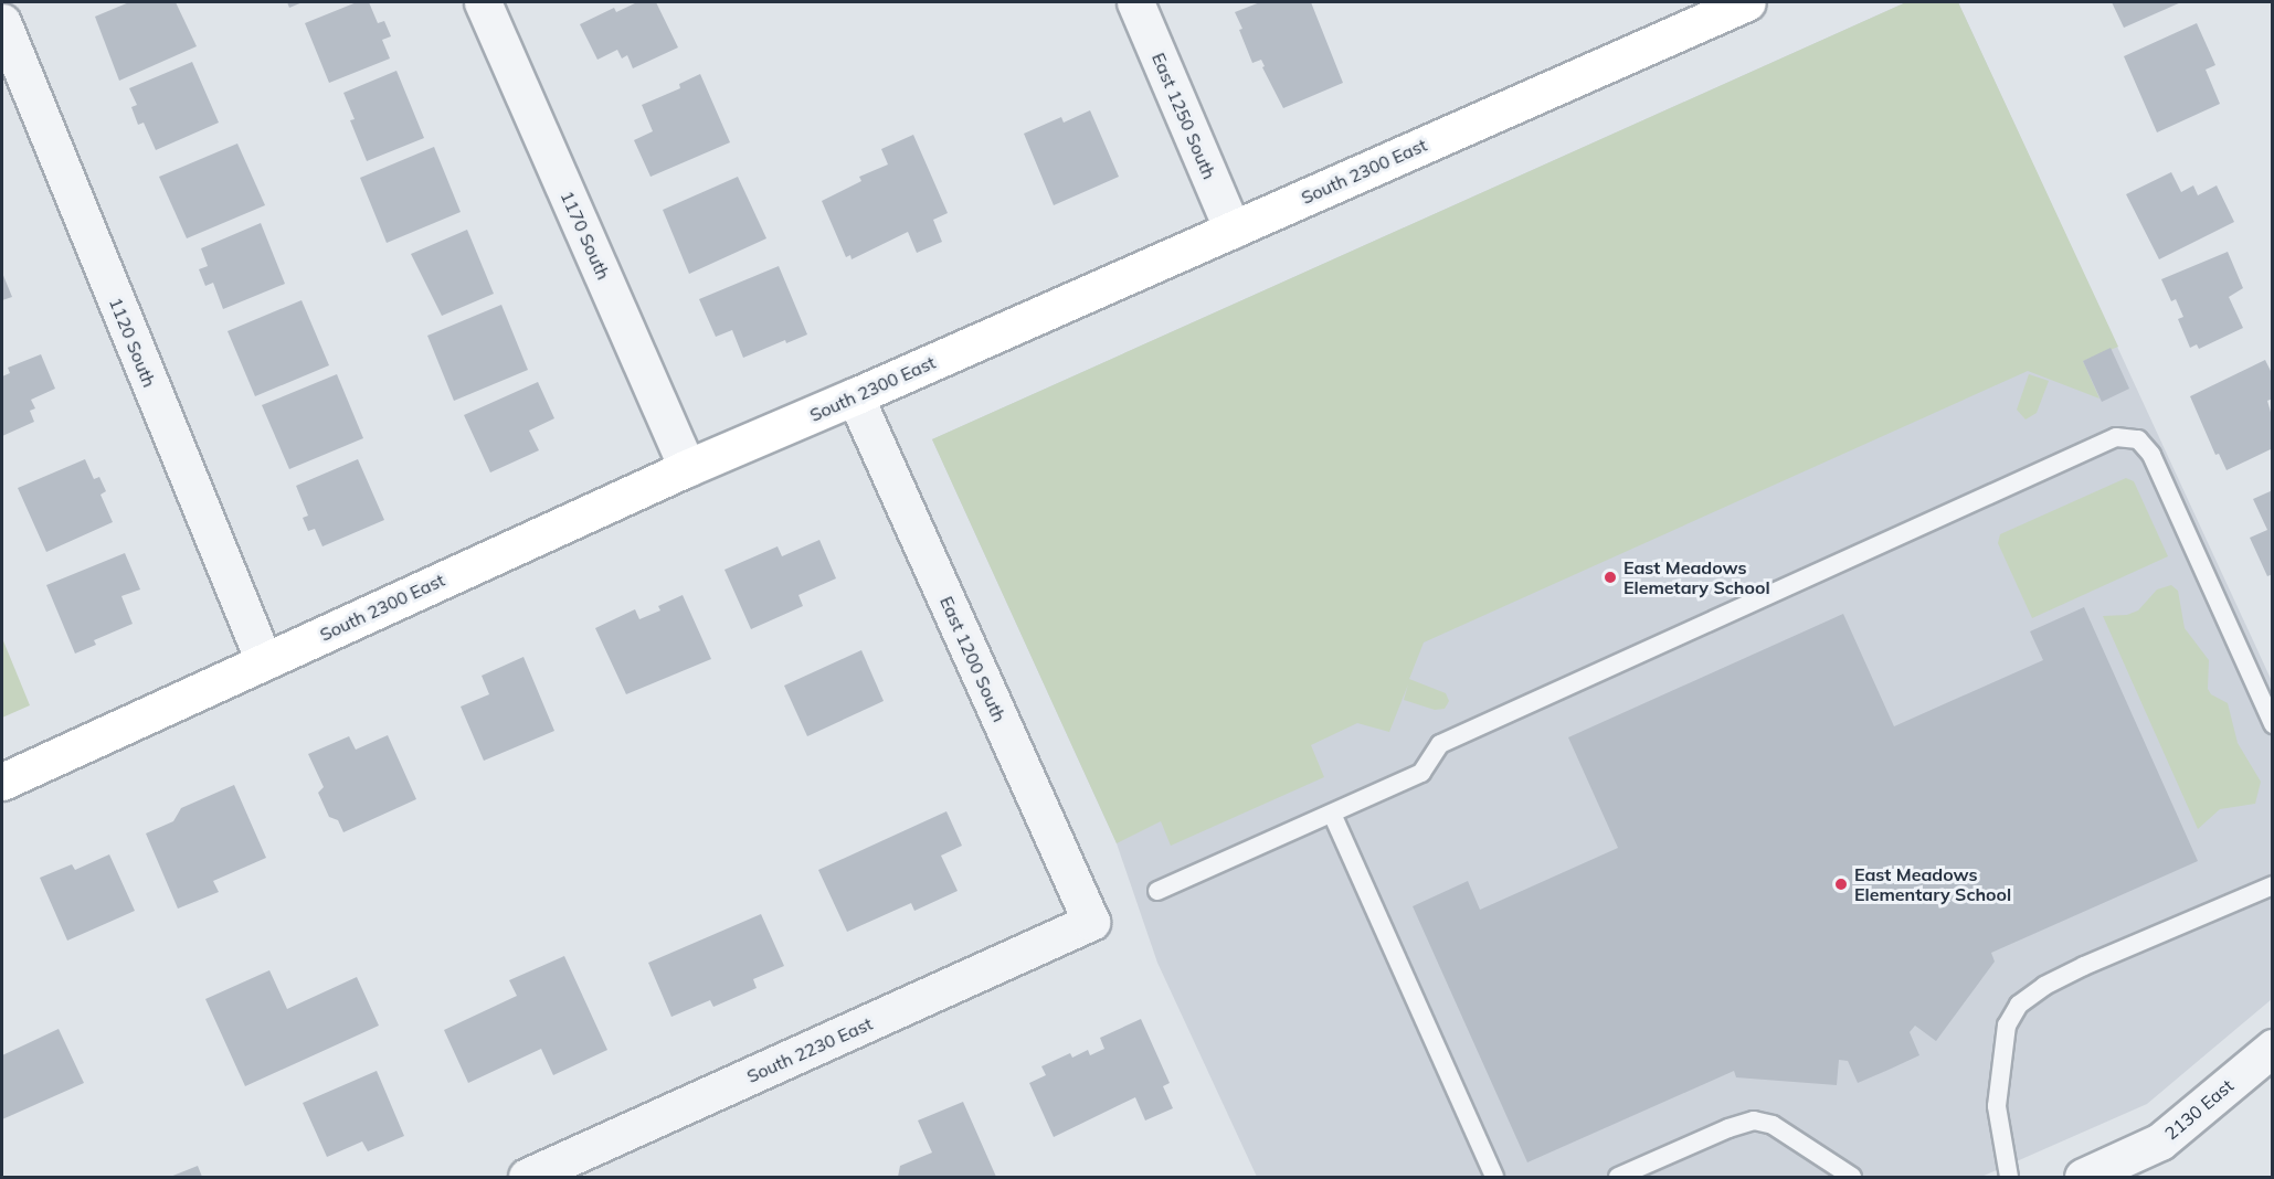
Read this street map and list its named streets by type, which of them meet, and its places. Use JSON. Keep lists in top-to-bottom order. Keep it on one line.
{"streets":{"street":["East 1250 South","South 2300 East","1170 South","1120 South","East 1200 South","South 2230 East","2130 East"]},"crossings":[["East 1250 South","South 2300 East"],["South 2300 East","1170 South"],["South 2300 East","1120 South"],["South 2300 East","East 1200 South"],["East 1200 South","South 2230 East"]],"places":["East Meadows Elemetary School","East Meadows Elementary School"]}
